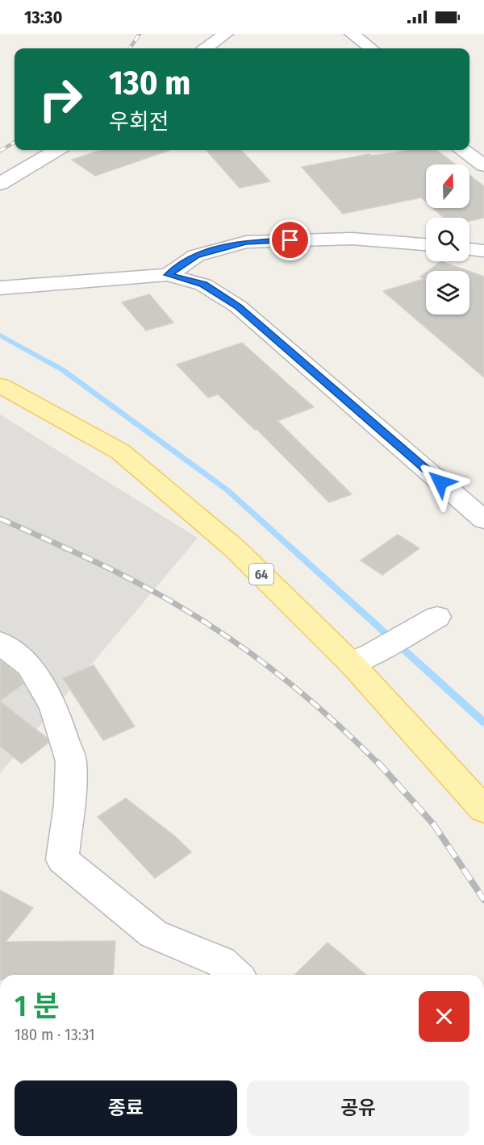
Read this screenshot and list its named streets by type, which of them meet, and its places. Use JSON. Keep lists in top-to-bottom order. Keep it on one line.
{"streets":{"main road":["64"]},"north":"top","page":{"status":"13:30","turn":["130 m","우회전"],"heading":["1 분","180 m · 13:31"],"buttons":["종료","공유"]}}
